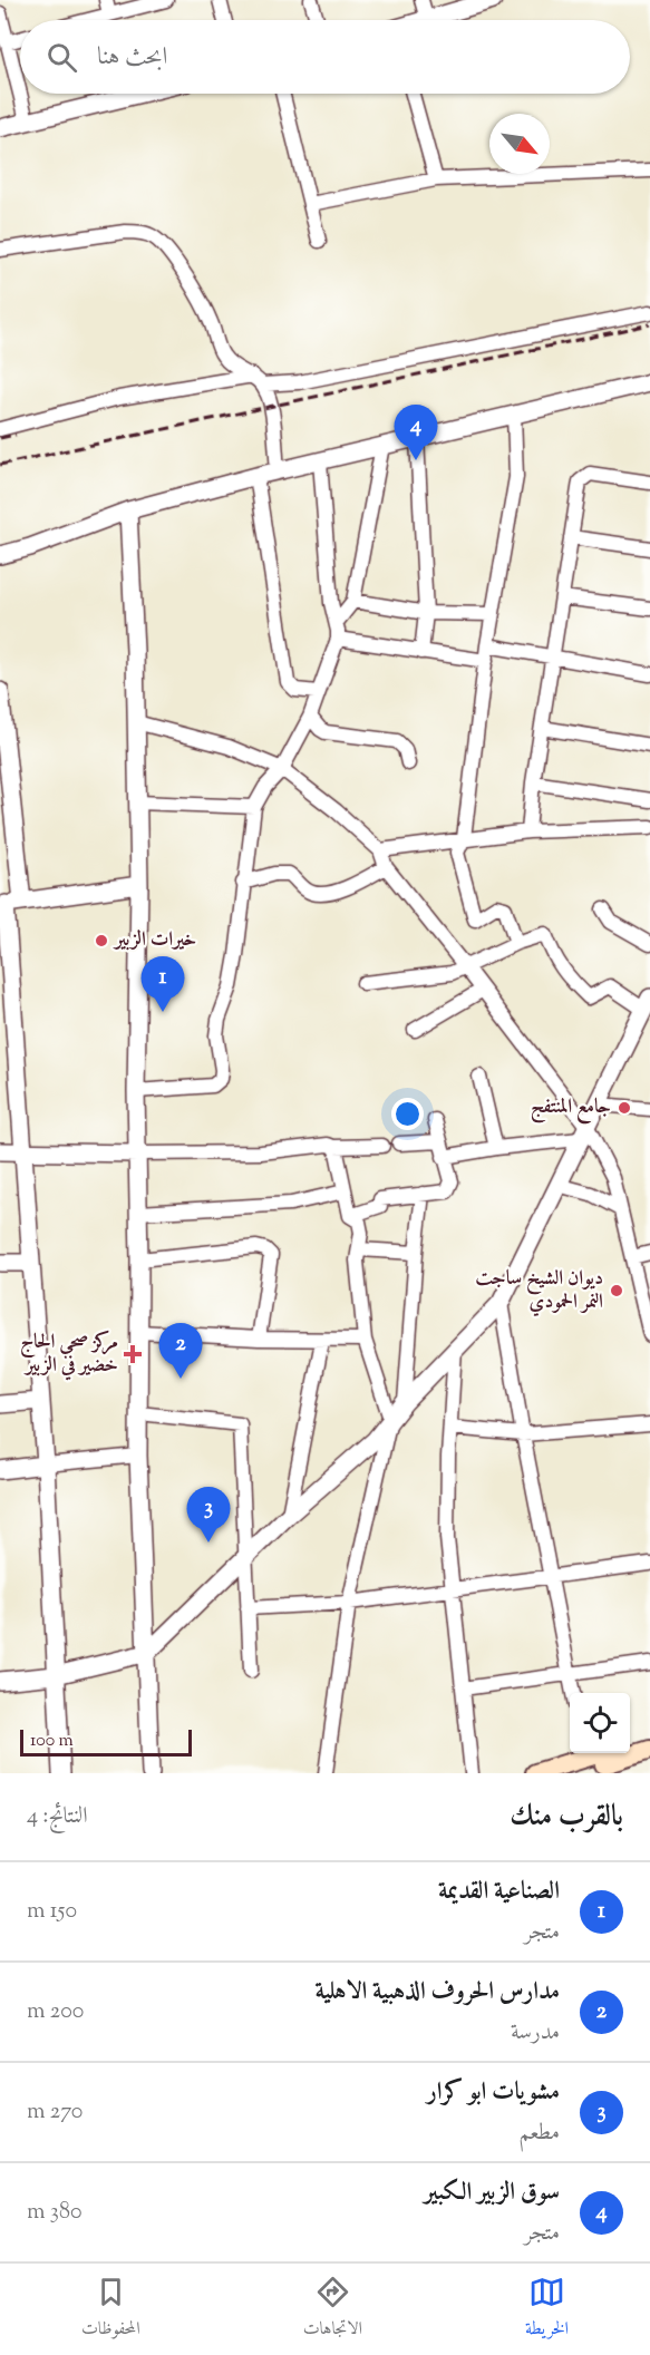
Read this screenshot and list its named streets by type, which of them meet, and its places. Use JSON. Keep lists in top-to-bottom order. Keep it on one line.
{"places":{"other":["خيرات الزبير","جامع المنتفج","ديوان الشيخ ساجت النمر الحمودي"],"health":["مركز صحي الحاج خضير في الزبير"]},"scale_bar":"100 m","north":"bottom right","page":{"search":"ابحث هنا","pins":["4","1","2","3"],"scale":"100 m","heading":["بالقرب منك","النتائج: 4"],"list":[{"mark":"1","name":"الصناعية القديمة","note":"متجر","value":"150 m"},{"mark":"2","name":"مدارس الحروف الذهبية الاهلية","note":"مدرسة","value":"200 m"},{"mark":"3","name":"مشويات ابو كرار","note":"مطعم","value":"270 m"},{"mark":"4","name":"سوق الزبير الكبير","note":"متجر","value":"380 m"}],"nav":["الخريطة","الاتجاهات","المحفوظات"]}}
